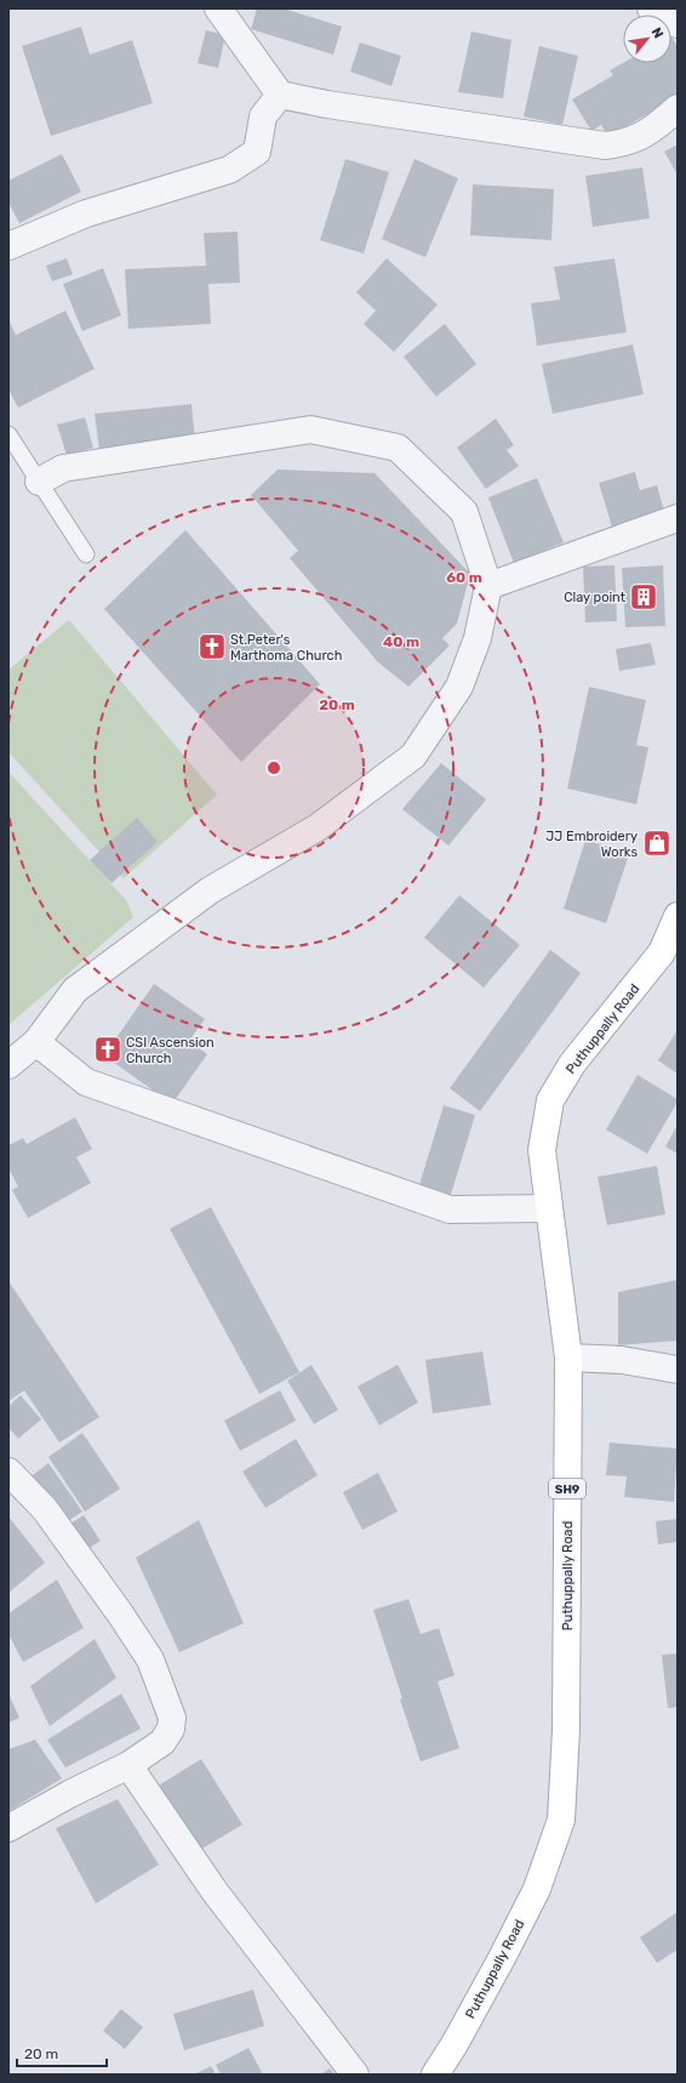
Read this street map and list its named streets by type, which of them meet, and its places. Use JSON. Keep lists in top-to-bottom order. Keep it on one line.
{"streets":{"main road":["Puthuppally Road","SH9"]},"places":{"building":["Clay point"],"church":["St.Peter's Marthoma Church","CSI Ascension Church"],"shop":["JJ Embroidery Works"]},"scale_bar":"20 m","north":"top right","rings":["60 m","40 m","20 m"]}
